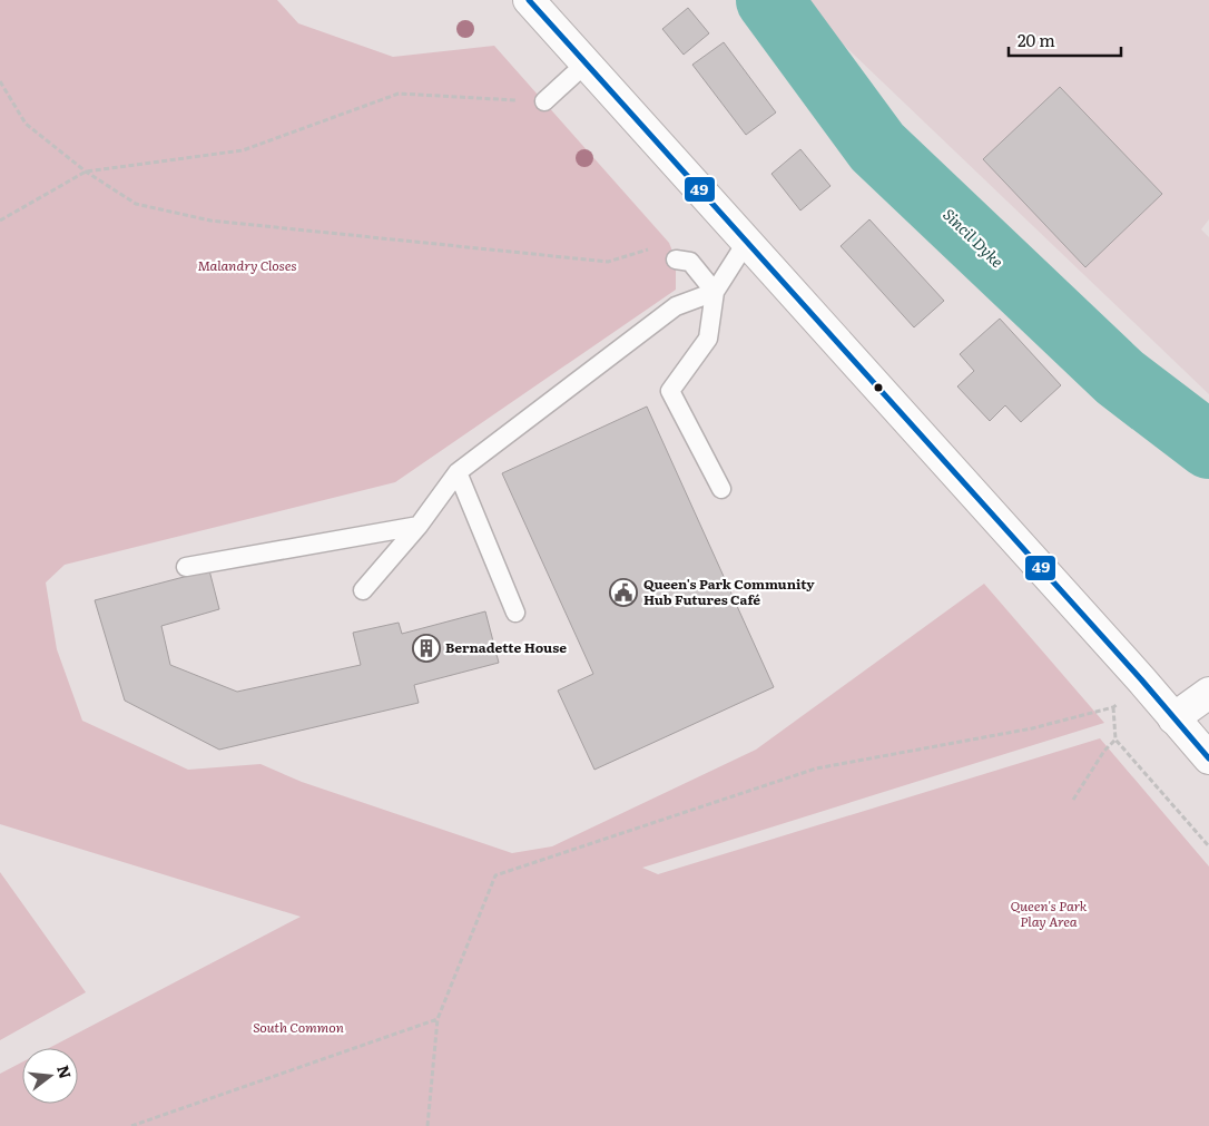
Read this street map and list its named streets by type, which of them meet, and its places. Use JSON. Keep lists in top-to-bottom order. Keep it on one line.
{"water":["Sincil Dyke"],"parks":["Malandry Closes","Queen's Park Play Area","South Common"],"places":{"public building":["Queen's Park Community Hub Futures Café"],"building":["Bernadette House"]},"lines":["transit line 49"],"scale_bar":"20 m","north":"right"}
